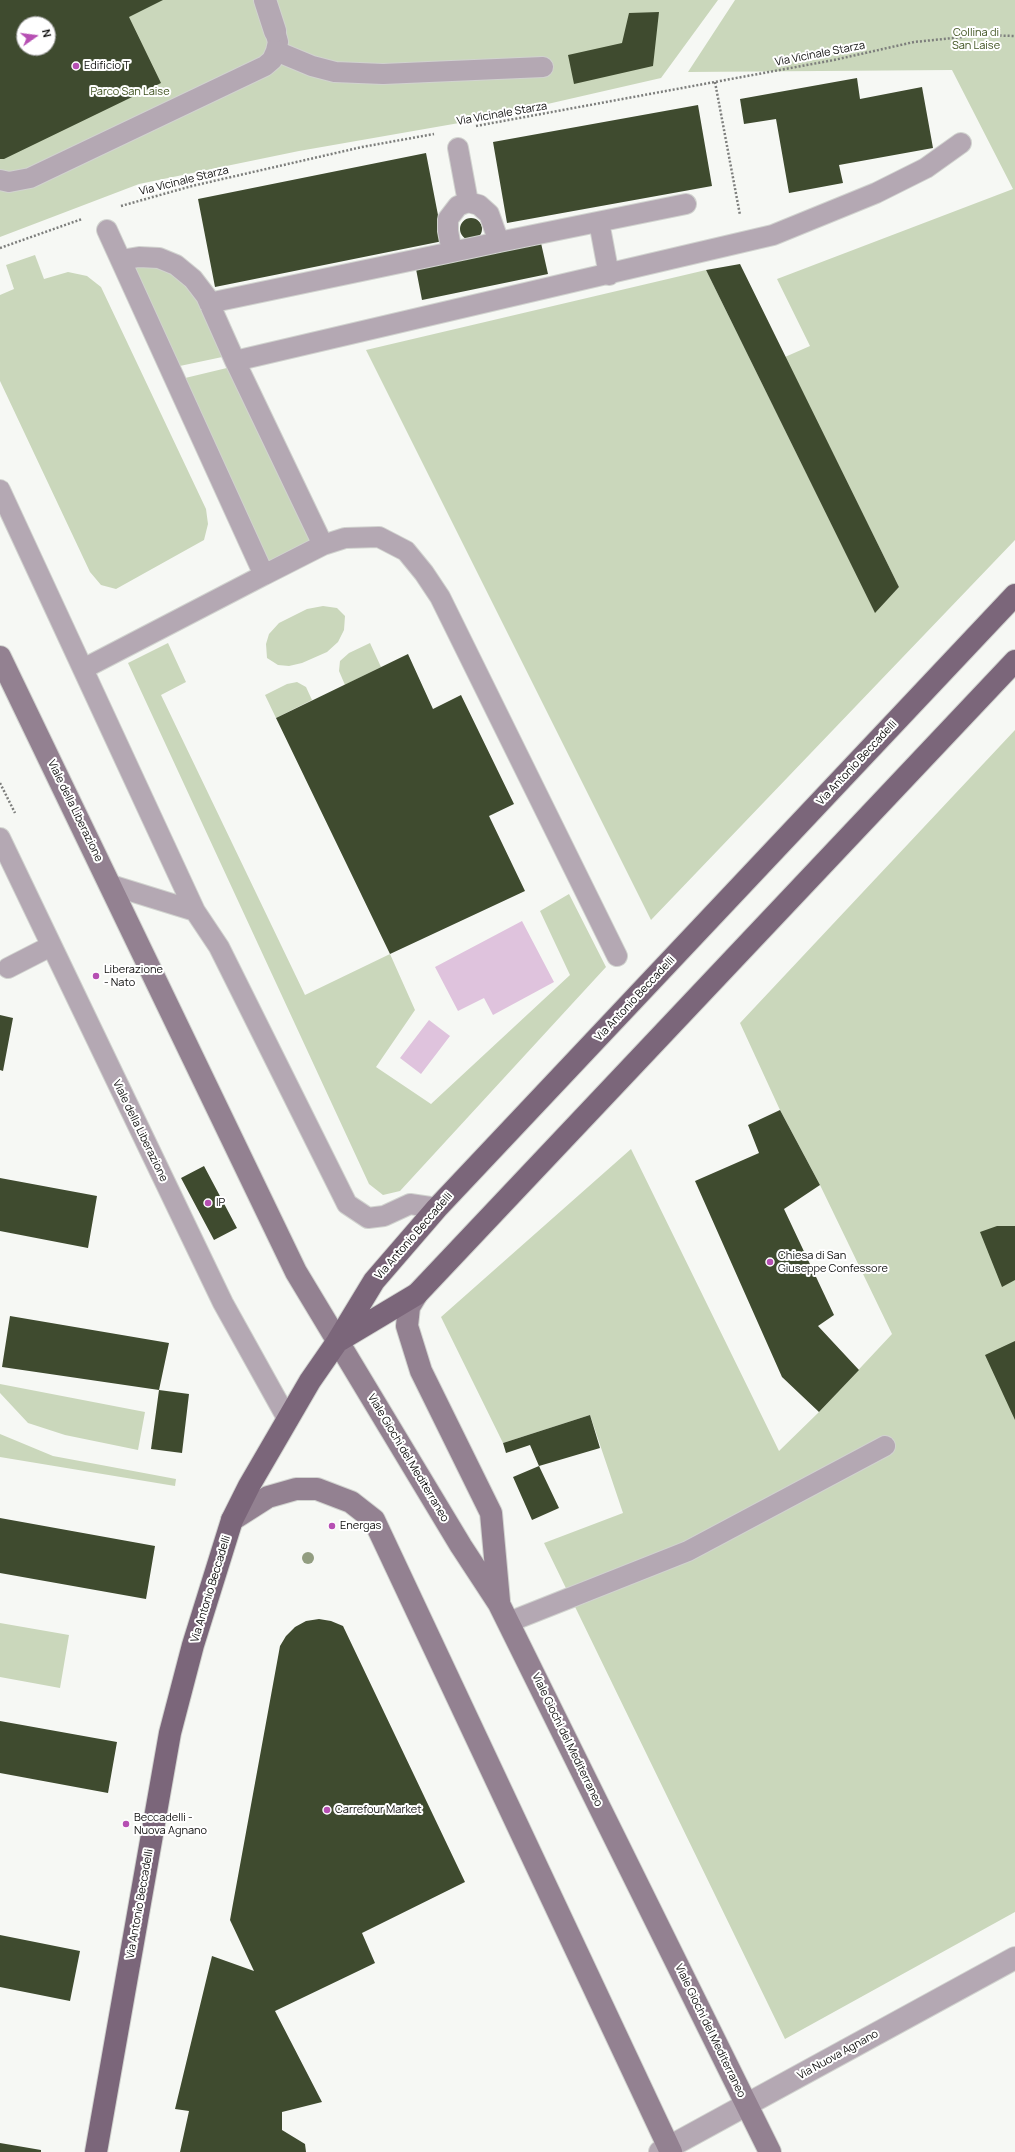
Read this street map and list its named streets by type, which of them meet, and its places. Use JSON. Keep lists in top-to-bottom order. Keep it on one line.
{"streets":{"main road":["Via Antonio Beccadelli","Viale della Liberazione","Viale Giochi del Mediterraneo"],"street":["Via Nuova Agnano"],"path":["Via Vicinale Starza"]},"crossings":[["Via Antonio Beccadelli","Viale della Liberazione"],["Via Antonio Beccadelli","Viale Giochi del Mediterraneo"],["Viale della Liberazione","Viale Giochi del Mediterraneo"],["Viale Giochi del Mediterraneo","Via Nuova Agnano"]],"parks":["Collina di San Laise","Parco San Laise"],"places":["Edificio T","Liberazione - Nato","IP","Chiesa di San Giuseppe Confessore","Energas","Carrefour Market","Beccadelli - Nuova Agnano"],"north":"right"}
